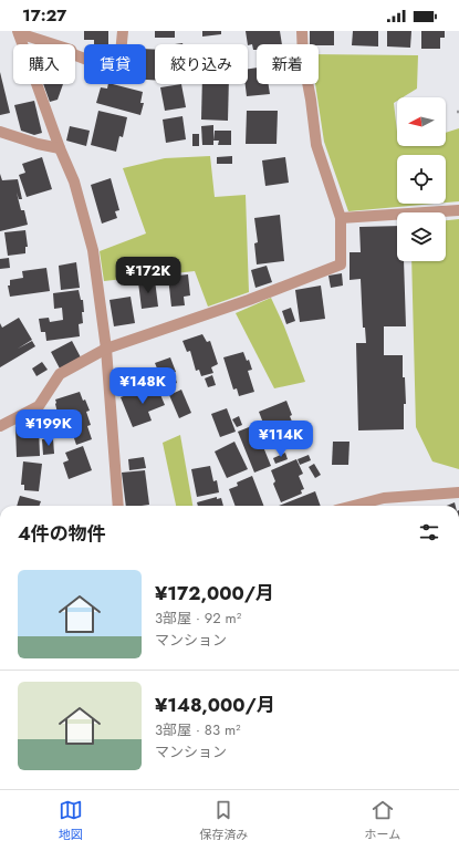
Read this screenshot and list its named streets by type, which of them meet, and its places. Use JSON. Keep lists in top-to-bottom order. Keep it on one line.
{"north":"left","page":{"status":"17:27","chip":["購入","賃貸","絞り込み","新着"],"price":["¥172K","¥148K","¥199K","¥114K"],"heading":"4件の物件","list":[{"name":"¥172,000/月","note":"3部屋 · 92 m² · マンション"},{"name":"¥148,000/月","note":"3部屋 · 83 m² · マンション"}],"tabs":["地図","保存済み","ホーム"]}}
